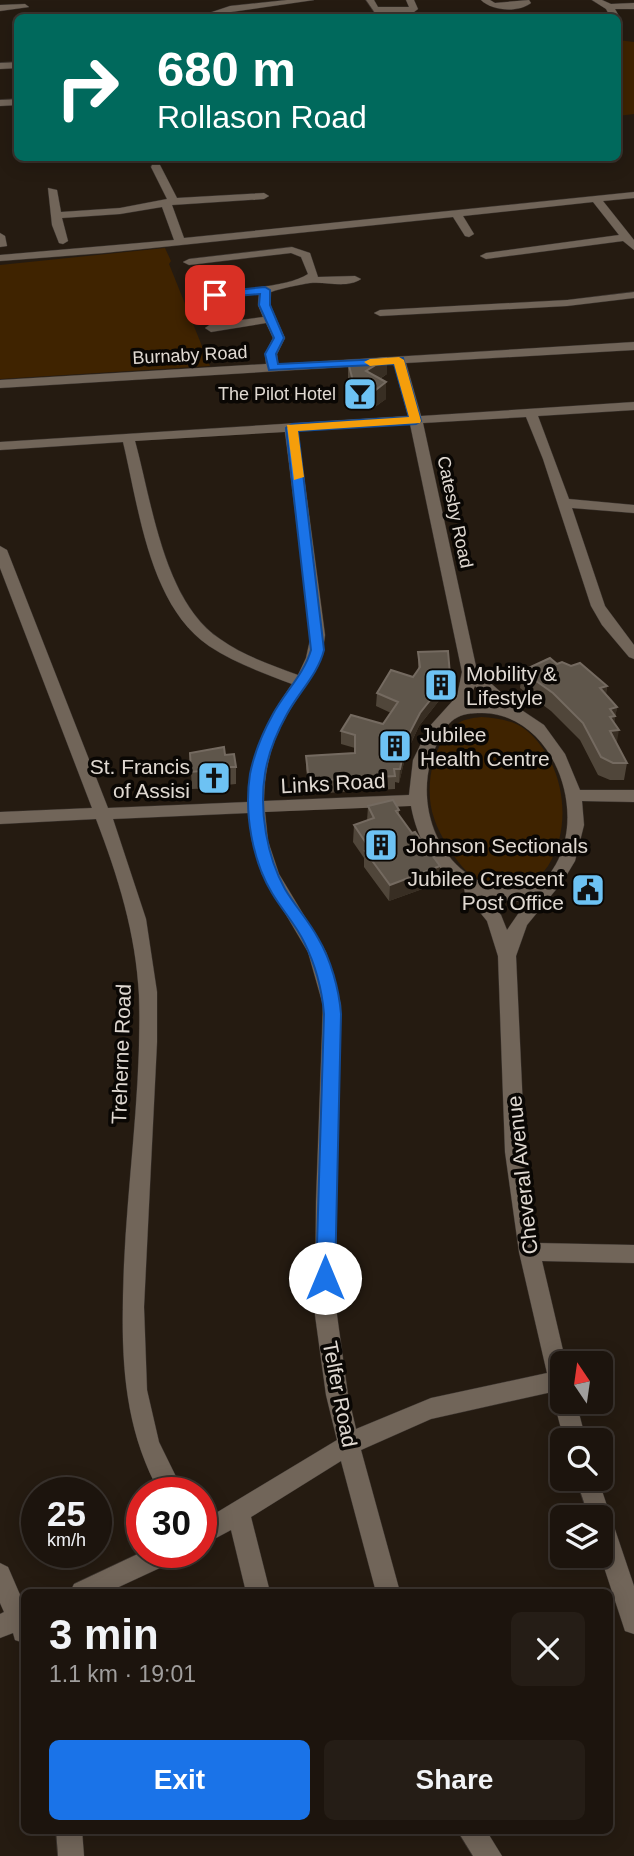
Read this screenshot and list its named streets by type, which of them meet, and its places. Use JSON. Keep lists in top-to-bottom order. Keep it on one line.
{"streets":{"street":["Burnaby Road","Catesby Road","Links Road","Treherne Road","Cheveral Avenue","Telfer Road"]},"crossings":[["Burnaby Road","Catesby Road"],["Links Road","Treherne Road"],["Links Road","Cheveral Avenue"],["Links Road","Telfer Road"]],"places":{"bar":["The Pilot Hotel"],"building":["Mobility & Lifestyle","Jubilee Health Centre","Johnson Sectionals"],"church":["St. Francis of Assisi"],"public building":["Jubilee Crescent Post Office"]},"north":"top","page":{"turn":["680 m","Rollason Road"],"speed":"25 km/h","limit":"30","heading":["3 min","1.1 km · 19:01"],"buttons":["Exit","Share"]}}
